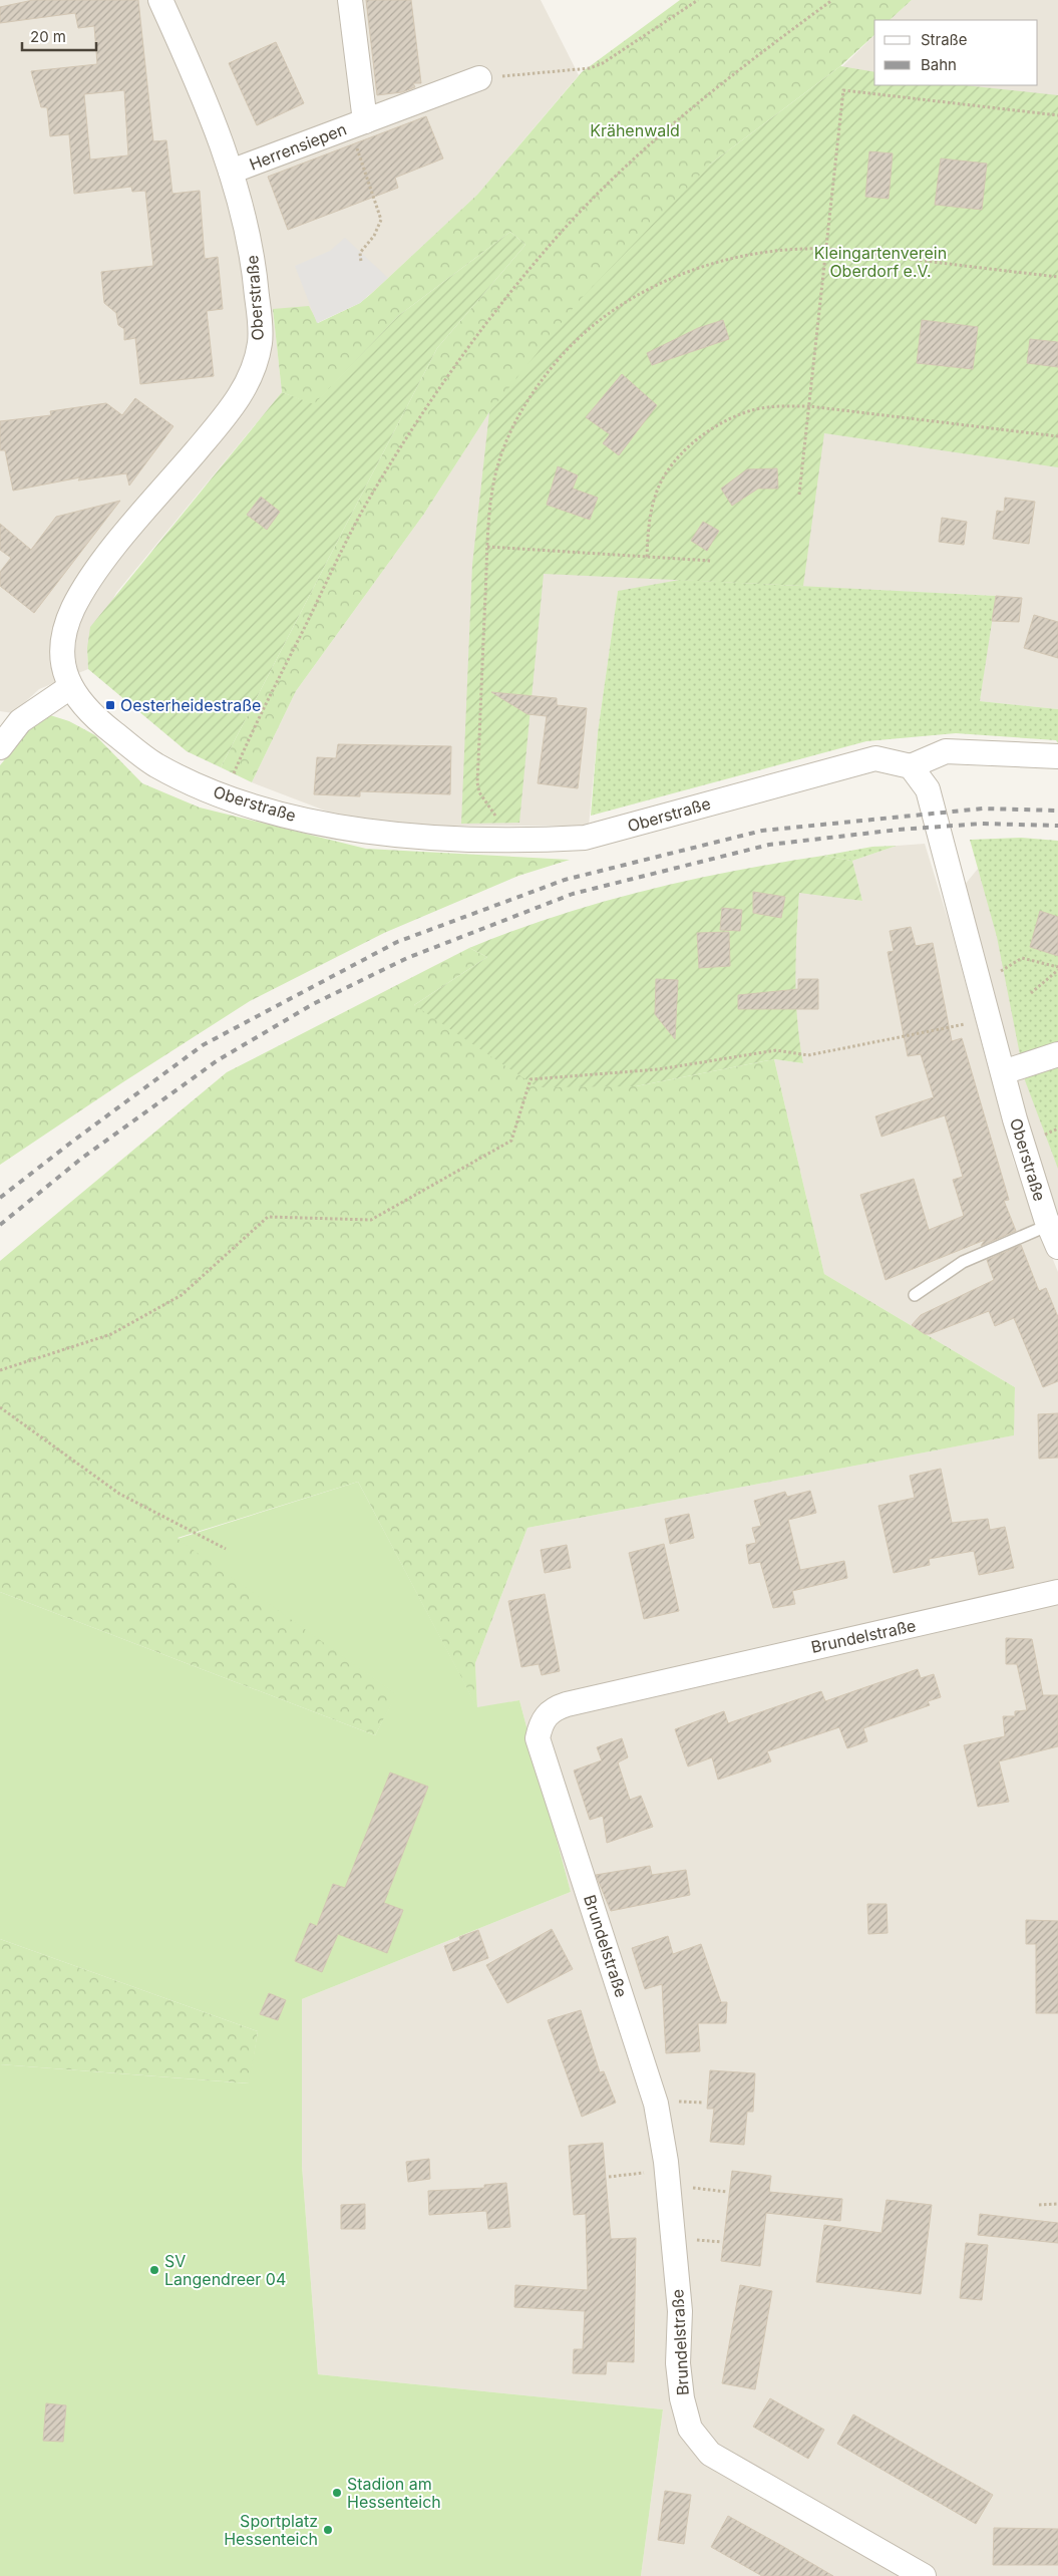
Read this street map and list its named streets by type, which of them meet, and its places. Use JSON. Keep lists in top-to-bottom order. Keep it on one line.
{"streets":{"street":["Herrensiepen","Oberstraße","Brundelstraße"]},"crossings":[["Herrensiepen","Oberstraße"]],"parks":["Krähenwald","Kleingartenverein Oberdorf e.V."],"places":{"transit":["Oesterheidestraße"],"other":["SV Langendreer 04","Stadion am Hessenteich","Sportplatz Hessenteich"]},"legend":["Straße","Bahn"],"scale_bar":"20 m"}
